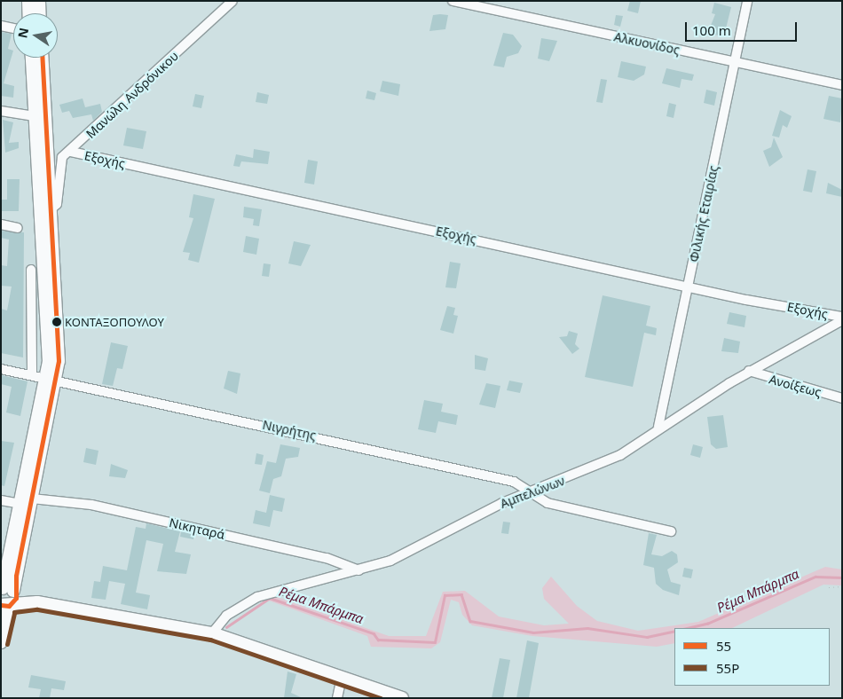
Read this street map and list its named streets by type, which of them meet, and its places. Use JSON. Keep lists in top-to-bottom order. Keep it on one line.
{"streets":{"street":["Αλκυονίδος","Μανώλη Ανδρόνικου","Εξοχής","Φιλικής Εταιρίας","Ανοίξεως","Νιγρήτης","Αμπελώνων","Νικηταρά"]},"crossings":[["Αλκυονίδος","Φιλικής Εταιρίας"],["Μανώλη Ανδρόνικου","Εξοχής"],["Εξοχής","Φιλικής Εταιρίας"],["Φιλικής Εταιρίας","Αμπελώνων"],["Ανοίξεως","Αμπελώνων"],["Νιγρήτης","Αμπελώνων"],["Αμπελώνων","Νικηταρά"]],"water":["Ρέμα Μπάρμπα"],"places":["ΚΟΝΤΑΞΟΠΟΥΛΟΥ"],"lines":["transit line 55","transit line 55Ρ"],"legend":["55","55Ρ"],"scale_bar":"100 m","north":"left"}
